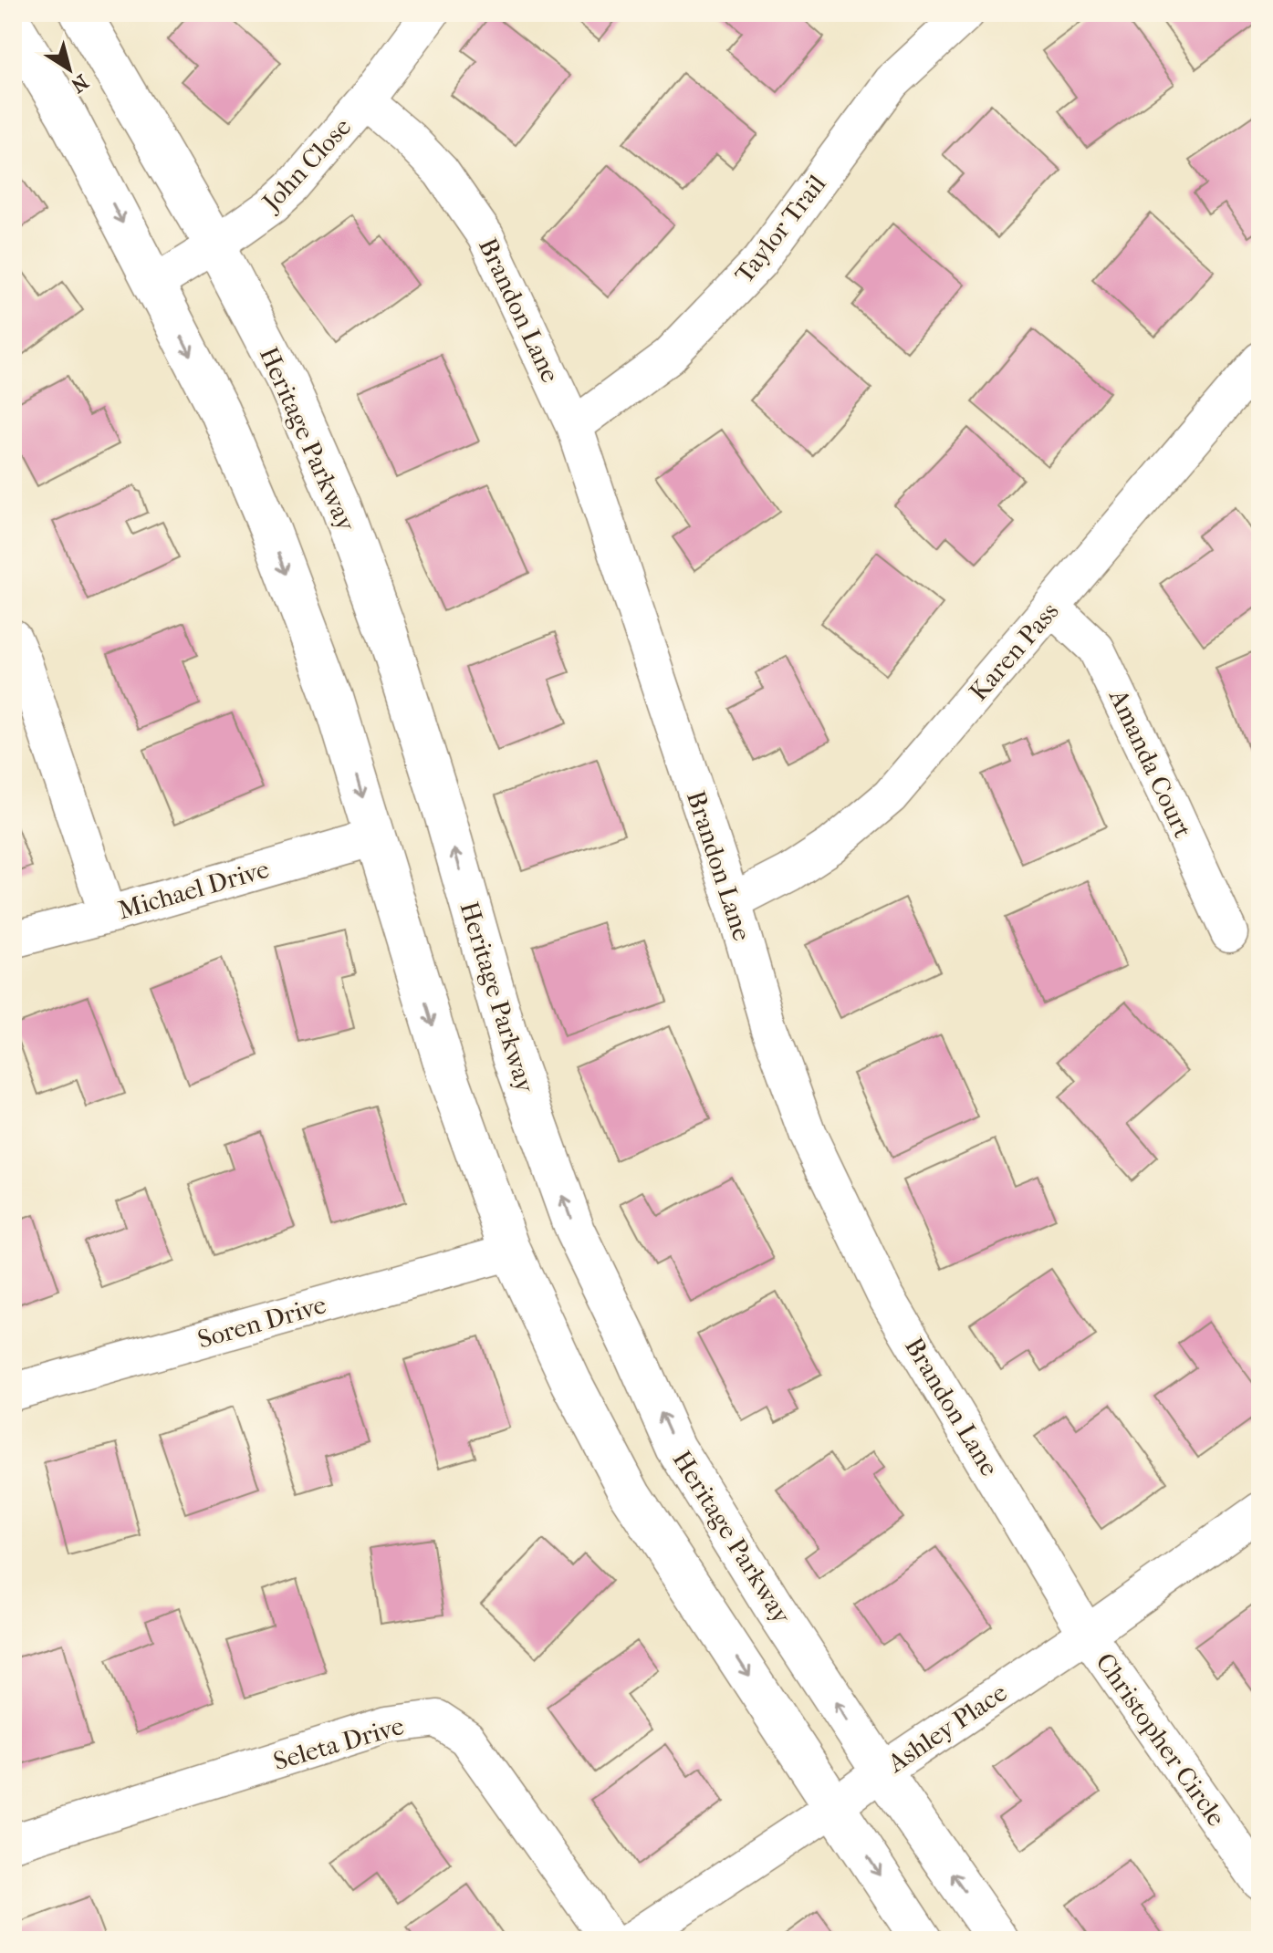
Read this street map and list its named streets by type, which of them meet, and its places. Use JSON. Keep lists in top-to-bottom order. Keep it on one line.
{"streets":{"main road":["Heritage Parkway"],"street":["John Close","Taylor Trail","Brandon Lane","Karen Pass","Amanda Court","Michael Drive","Soren Drive","Ashley Place","Christopher Circle","Seleta Drive"]},"crossings":[["John Close","Brandon Lane"],["John Close","Heritage Parkway"],["Taylor Trail","Brandon Lane"],["Brandon Lane","Karen Pass"],["Brandon Lane","Ashley Place"],["Brandon Lane","Christopher Circle"],["Heritage Parkway","Ashley Place"],["Karen Pass","Amanda Court"],["Ashley Place","Christopher Circle"]],"north":"bottom right"}
